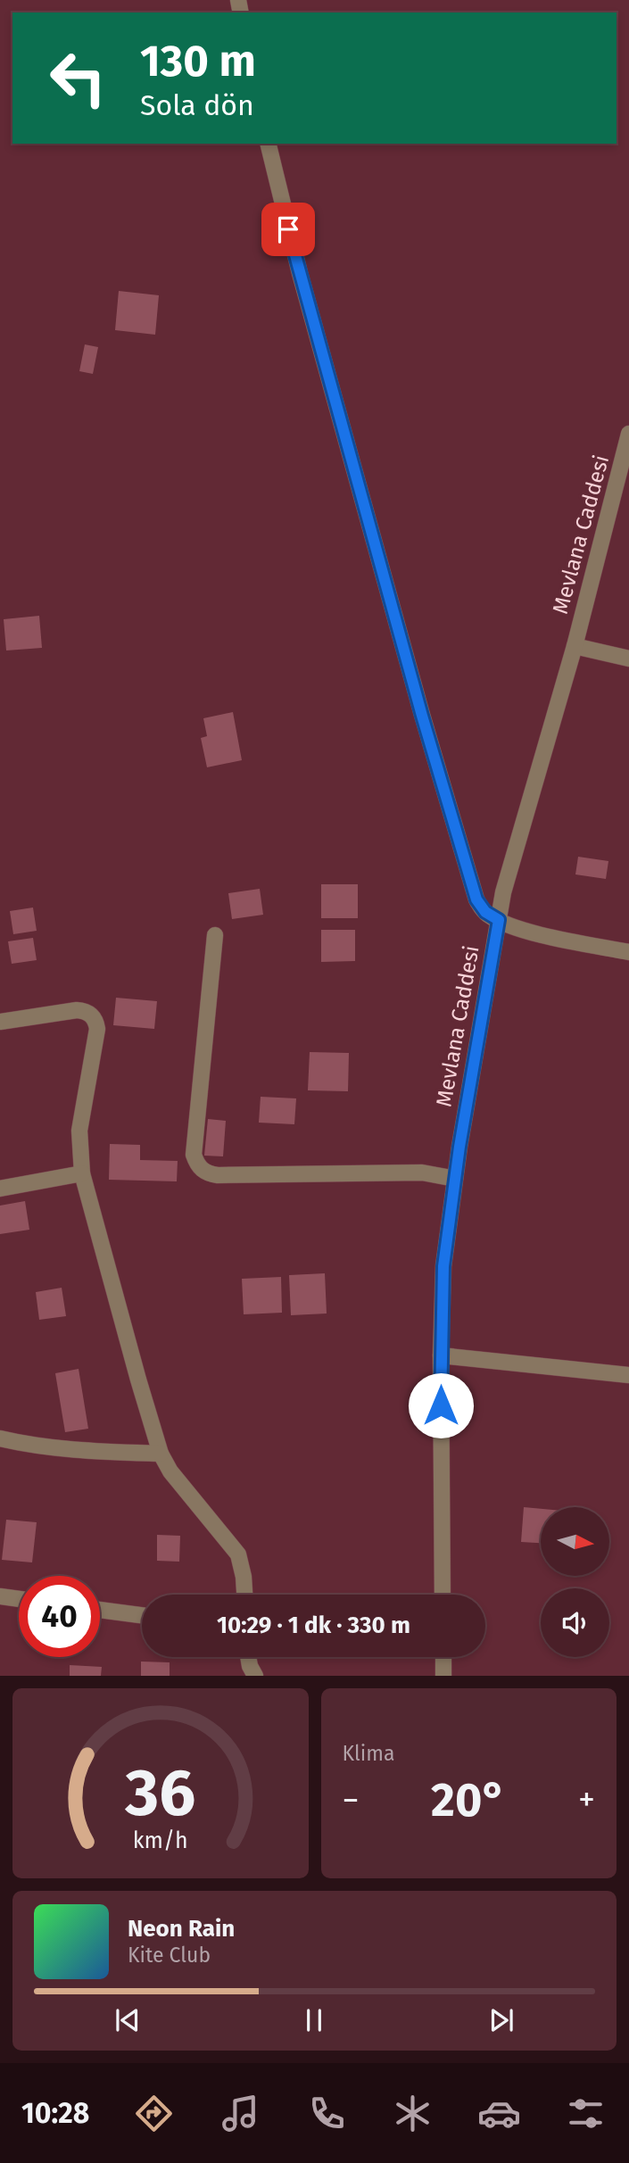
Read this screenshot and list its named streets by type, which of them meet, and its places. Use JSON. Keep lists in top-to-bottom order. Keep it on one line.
{"streets":{"street":["Mevlana Caddesi"]},"north":"right","page":{"turn":["130 m","Sola dön"],"limit":"40","trip":"10:29 · 1 dk · 330 m","tile":"Klima","heat":["−","20°","+"],"song":["Neon Rain","Kite Club"],"tabs":"10:28","gauge":["36","km/h"]}}
